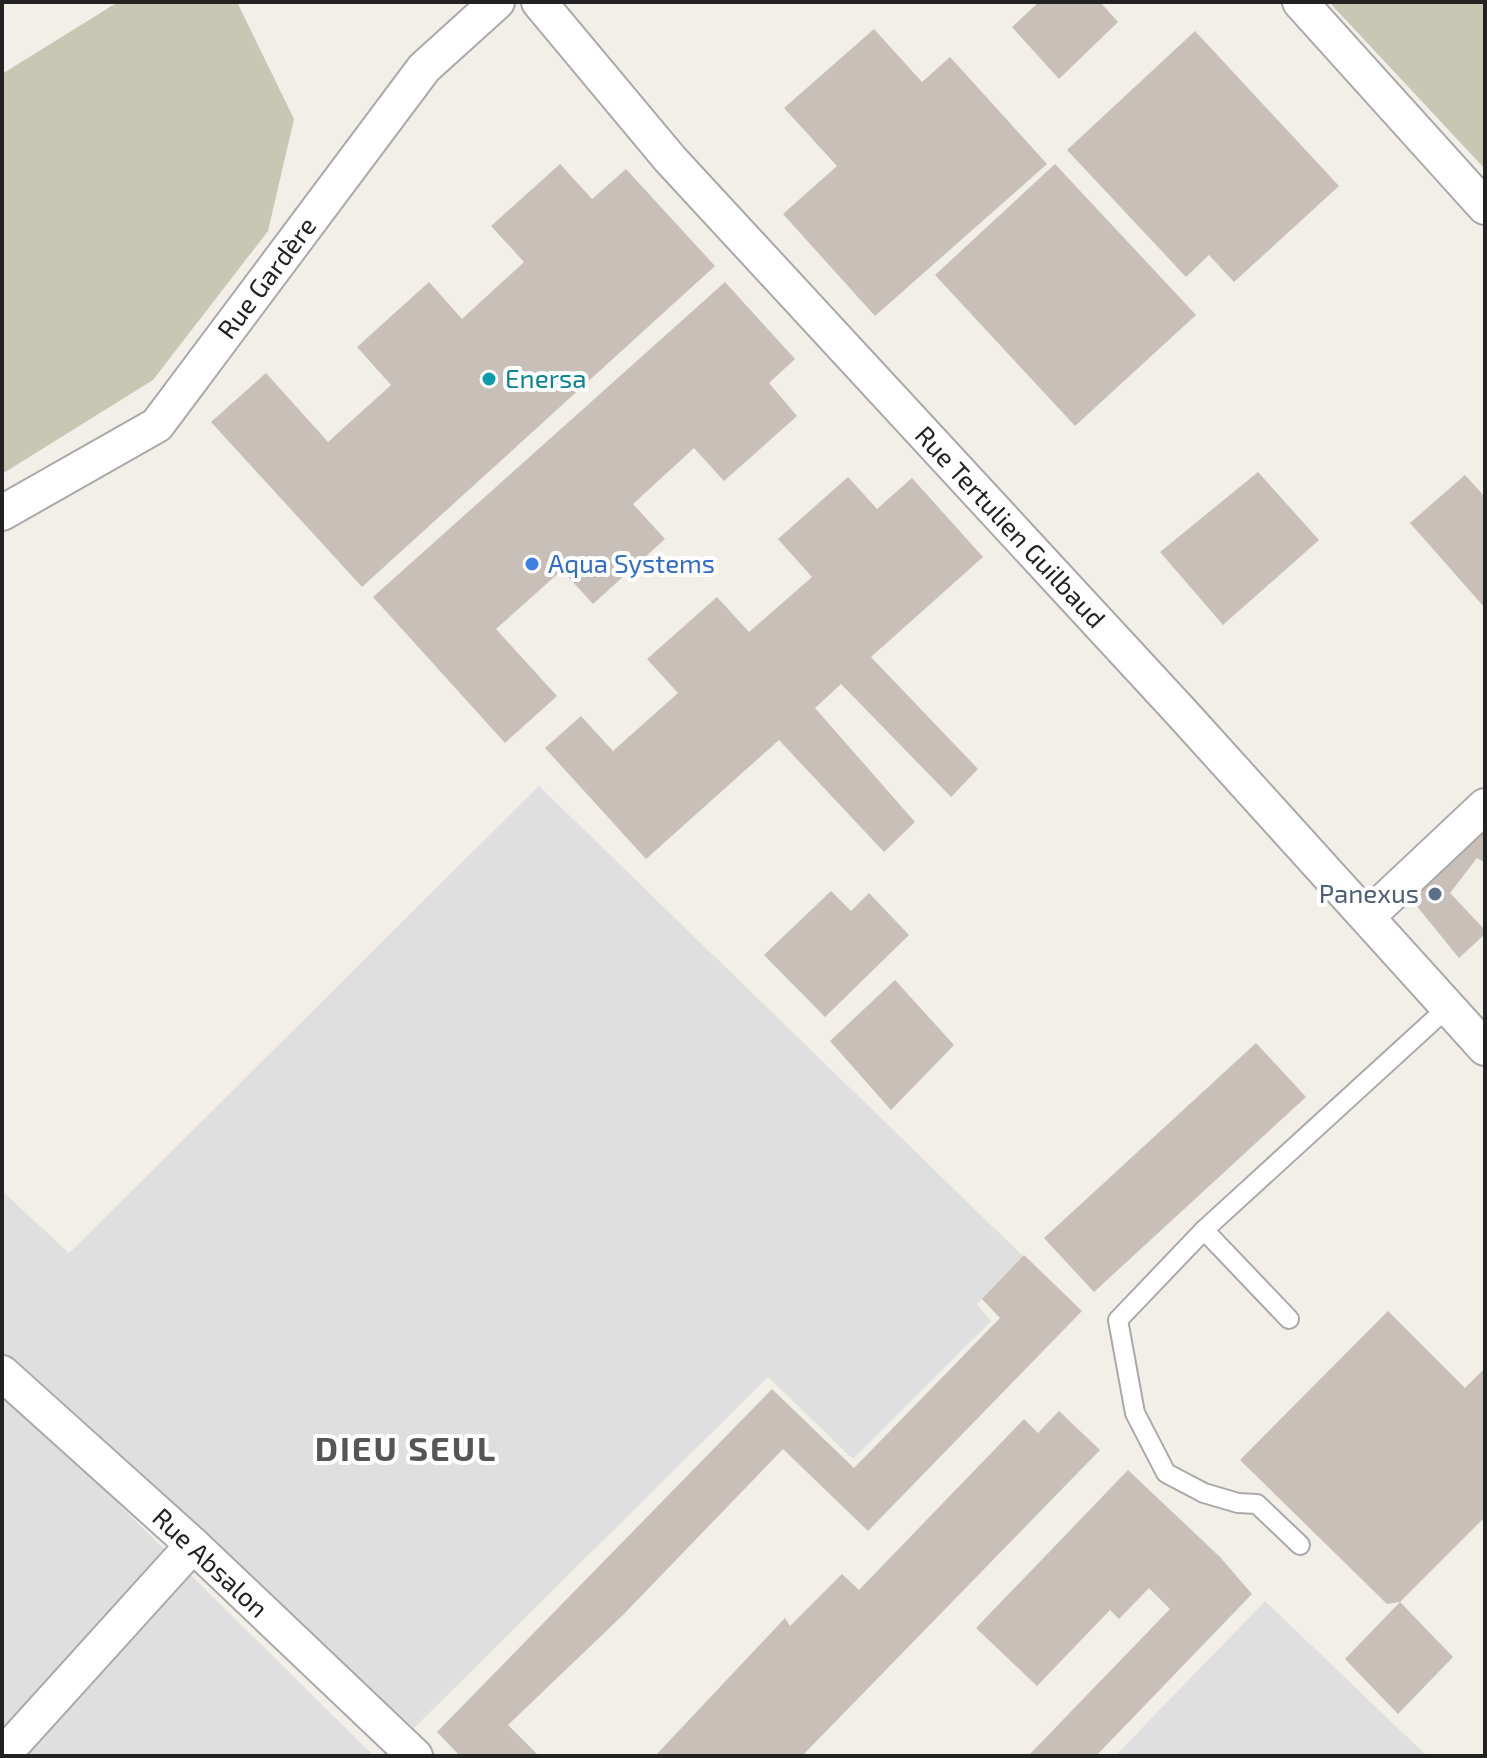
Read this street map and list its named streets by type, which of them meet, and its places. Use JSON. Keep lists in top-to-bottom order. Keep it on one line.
{"streets":{"street":["Rue Gardère","Rue Tertulien Guilbaud","Rue Absalon"]},"districts":["DIEU SEUL"],"places":["Enersa","Aqua Systems","Panexus"]}
